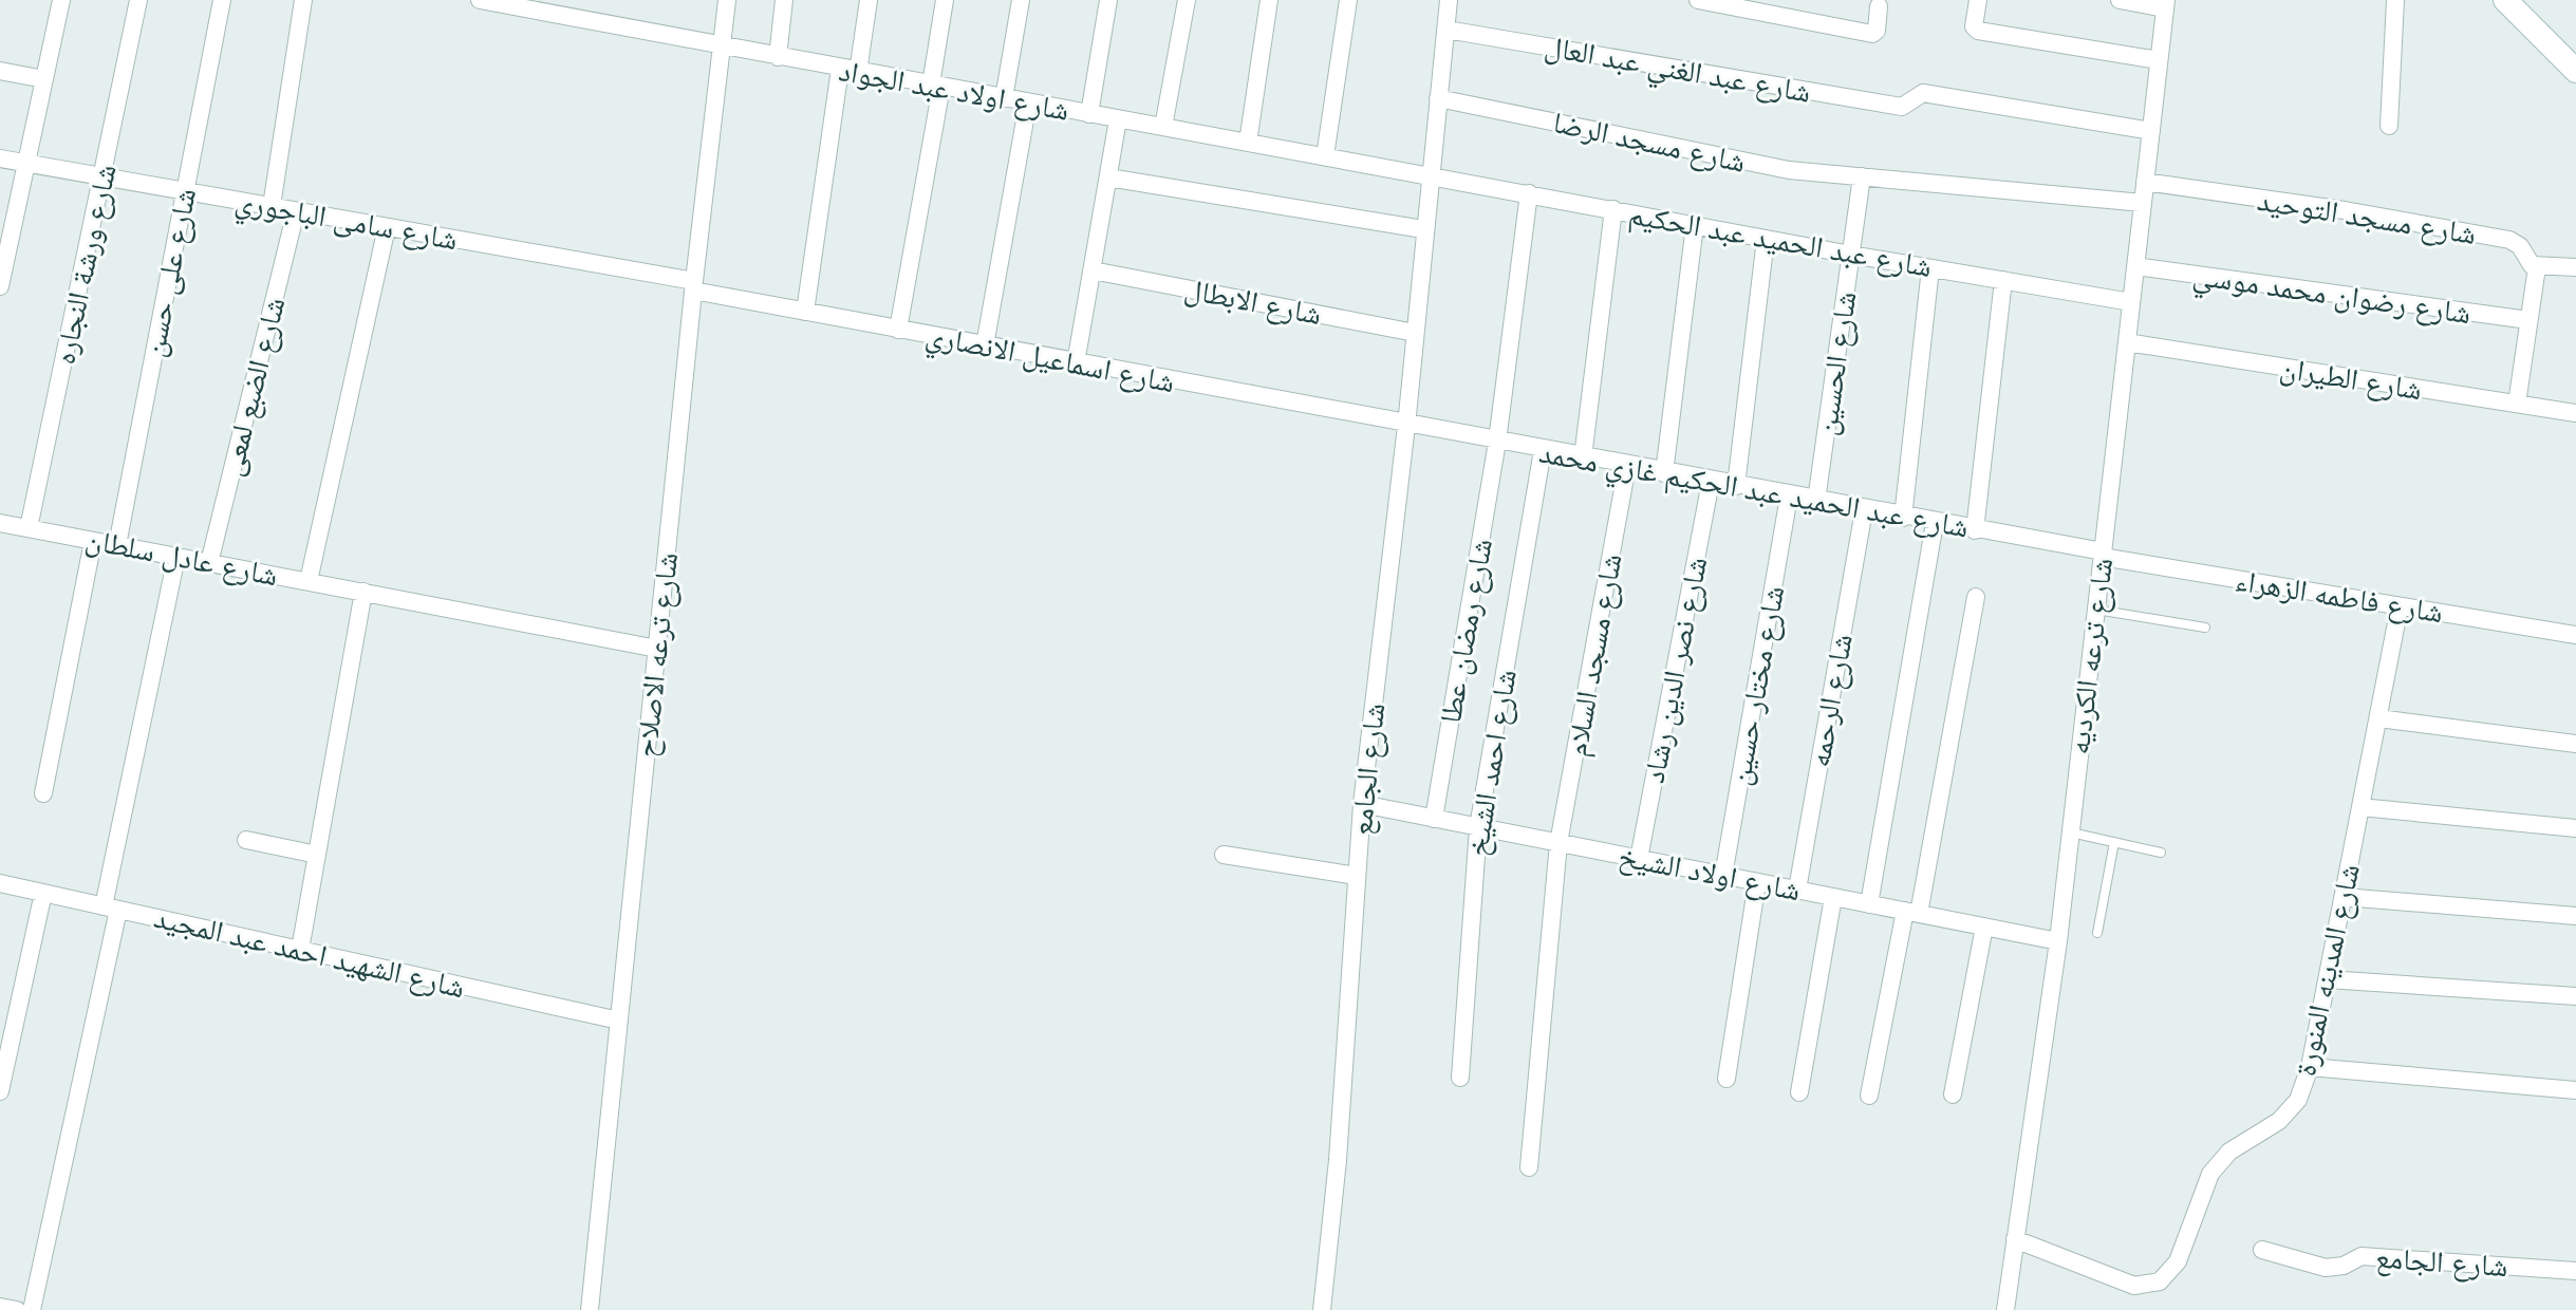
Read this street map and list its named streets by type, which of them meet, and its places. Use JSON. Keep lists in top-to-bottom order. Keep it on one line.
{"streets":{"street":["شارع عبد الغني عبد العال","شارع اولاد عبد الجواد","شارع مسجد الرضا","شارع مسجد التوحيد","شارع سامى الباجوري","شارع عبد الحميد عبد الحكيم","شارع ورشة النجاره","شارع على حسن","شارع رضوان محمد موسي","شارع الابطال","شارع اسماعيل الانصاري","شارع الحسين","شارع الطيران","شارع الضبع لمعى","شارع عبد الحميد عبد الحكيم غازي محمد","شارع عادل سلطان","شارع فاطمه الزهراء","شارع رمضان عطا","شارع ترعه الاصلاح","شارع مسجد السلام","شارع ترعه الكرديه","شارع نصر الدين رشاد","شارع مختار حسين","شارع الرحمه","شارع احمد الشيخ","شارع الجامع","شارع اولاد الشيخ","شارع الشهيد احمد عبد المجيد","شارع المدينه المنورة"]},"crossings":[["شارع عبد الغني عبد العال","شارع ترعه الكرديه"],["شارع عبد الغني عبد العال","شارع الجامع"],["شارع اولاد عبد الجواد","شارع عبد الحميد عبد الحكيم"],["شارع اولاد عبد الجواد","شارع ترعه الاصلاح"],["شارع اولاد عبد الجواد","شارع الجامع"],["شارع مسجد الرضا","شارع الحسين"],["شارع مسجد الرضا","شارع ترعه الكرديه"],["شارع مسجد الرضا","شارع الجامع"],["شارع مسجد التوحيد","شارع ترعه الكرديه"],["شارع سامى الباجوري","شارع ورشة النجاره"],["شارع سامى الباجوري","شارع على حسن"],["شارع سامى الباجوري","شارع اسماعيل الانصاري"],["شارع سامى الباجوري","شارع الضبع لمعى"],["شارع سامى الباجوري","شارع ترعه الاصلاح"],["شارع عبد الحميد عبد الحكيم","شارع الحسين"],["شارع عبد الحميد عبد الحكيم","شارع رمضان عطا"],["شارع عبد الحميد عبد الحكيم","شارع ترعه الكرديه"],["شارع عبد الحميد عبد الحكيم","شارع الجامع"],["شارع ورشة النجاره","شارع عادل سلطان"],["شارع على حسن","شارع عادل سلطان"],["شارع رضوان محمد موسي","شارع ترعه الكرديه"],["شارع الابطال","شارع الجامع"],["شارع اسماعيل الانصاري","شارع عبد الحميد عبد الحكيم غازي محمد"],["شارع اسماعيل الانصاري","شارع ترعه الاصلاح"],["شارع اسماعيل الانصاري","شارع الجامع"],["شارع الحسين","شارع عبد الحميد عبد الحكيم غازي محمد"],["شارع الطيران","شارع ترعه الكرديه"],["شارع الضبع لمعى","شارع عادل سلطان"],["شارع عبد الحميد عبد الحكيم غازي محمد","شارع فاطمه الزهراء"],["شارع عبد الحميد عبد الحكيم غازي محمد","شارع رمضان عطا"],["شارع عبد الحميد عبد الحكيم غازي محمد","شارع مسجد السلام"],["شارع عبد الحميد عبد الحكيم غازي محمد","شارع ترعه الكرديه"],["شارع عبد الحميد عبد الحكيم غازي محمد","شارع نصر الدين رشاد"],["شارع عبد الحميد عبد الحكيم غازي محمد","شارع مختار حسين"],["شارع عبد الحميد عبد الحكيم غازي محمد","شارع الرحمه"],["شارع عبد الحميد عبد الحكيم غازي محمد","شارع احمد الشيخ"],["شارع عبد الحميد عبد الحكيم غازي محمد","شارع الجامع"],["شارع عادل سلطان","شارع ترعه الاصلاح"],["شارع فاطمه الزهراء","شارع ترعه الكرديه"],["شارع فاطمه الزهراء","شارع المدينه المنورة"],["شارع رمضان عطا","شارع اولاد الشيخ"],["شارع ترعه الاصلاح","شارع الشهيد احمد عبد المجيد"],["شارع مسجد السلام","شارع اولاد الشيخ"],["شارع ترعه الكرديه","شارع اولاد الشيخ"],["شارع ترعه الكرديه","شارع المدينه المنورة"],["شارع نصر الدين رشاد","شارع اولاد الشيخ"],["شارع مختار حسين","شارع اولاد الشيخ"],["شارع الرحمه","شارع اولاد الشيخ"],["شارع احمد الشيخ","شارع اولاد الشيخ"],["شارع الجامع","شارع اولاد الشيخ"]]}
